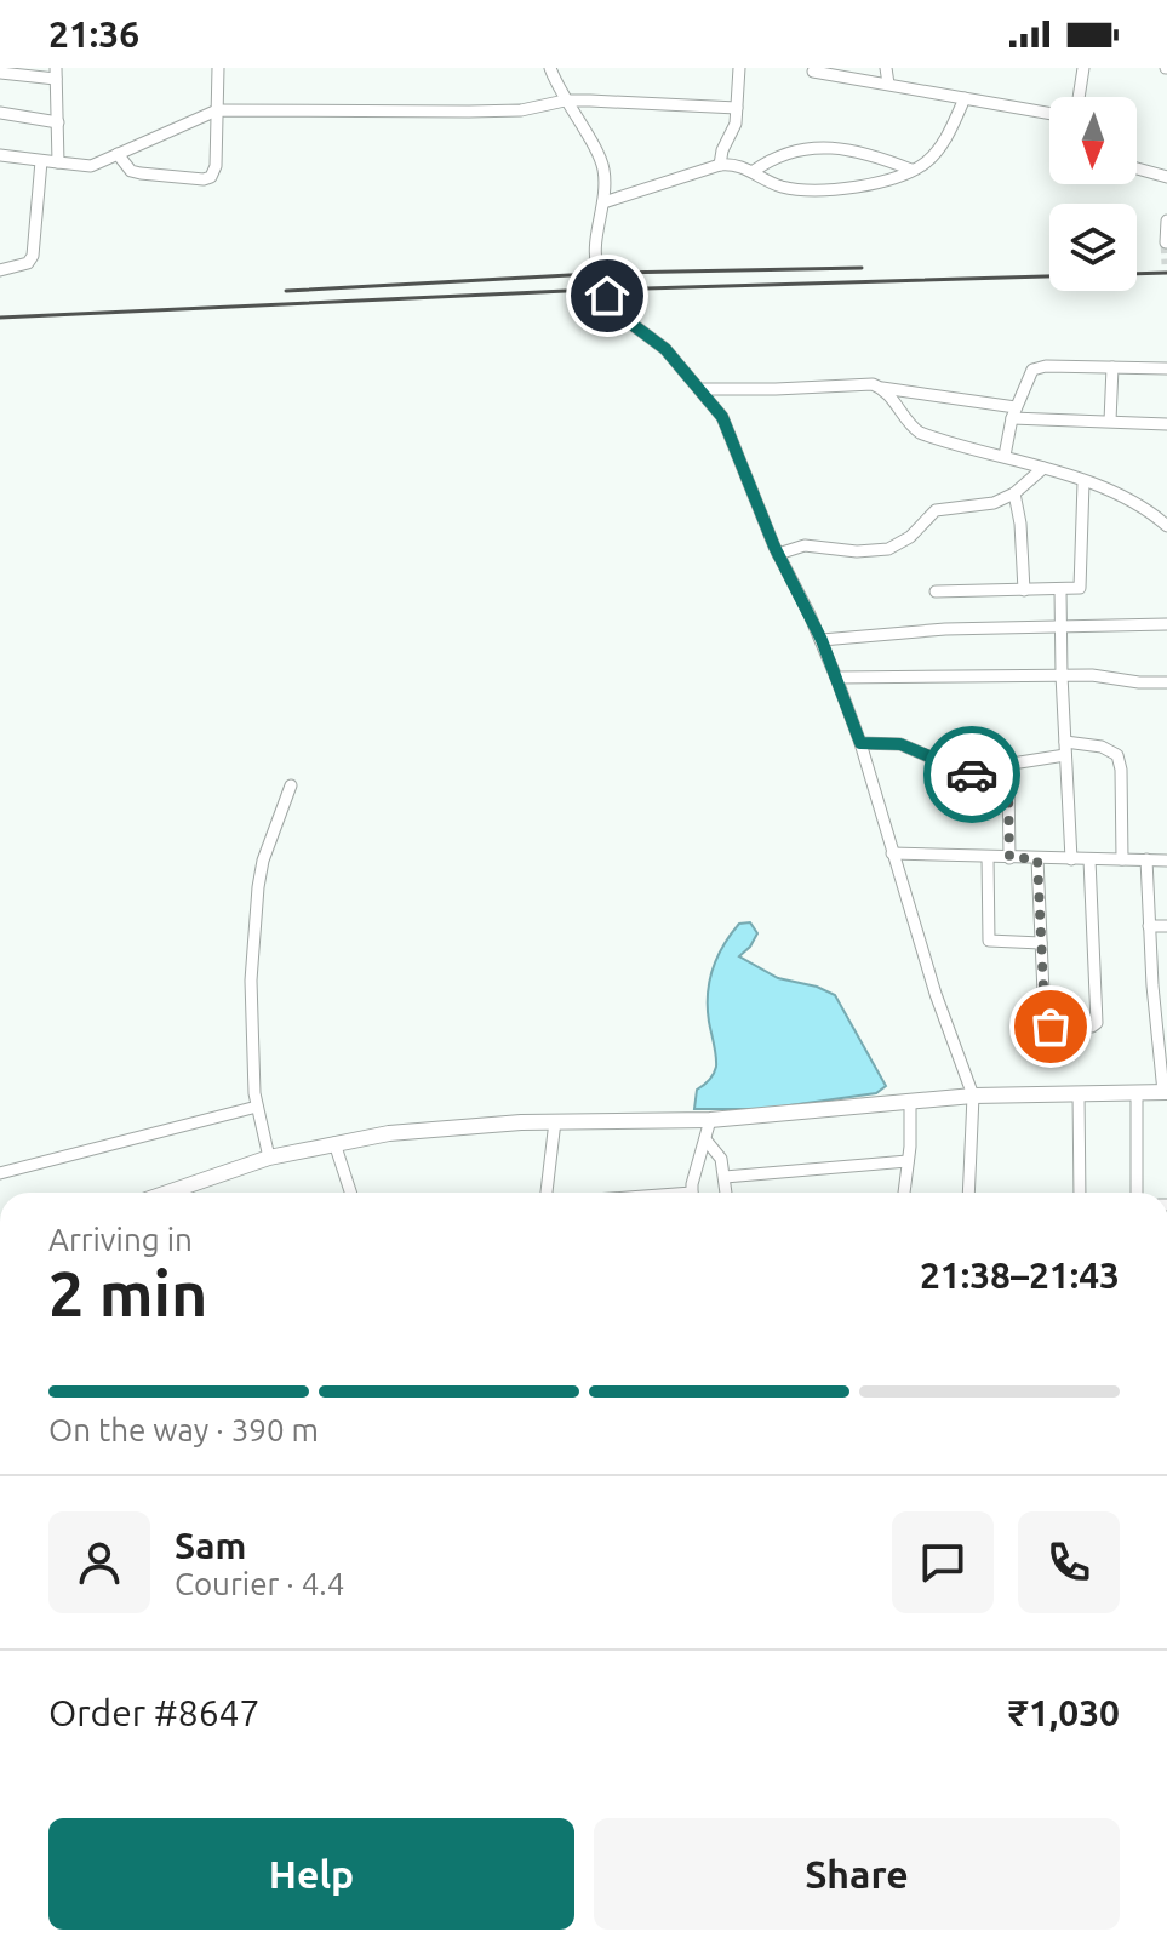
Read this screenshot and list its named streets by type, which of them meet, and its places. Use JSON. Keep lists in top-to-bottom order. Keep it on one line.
{"north":"bottom","page":{"status":"21:36","heading":["2 min","Arriving in","21:38–21:43"],"panel":["Sam","Courier · 4.4","Order #8647","₹1,030"],"bar":"On the way · 390 m","buttons":["Help","Share"]}}
